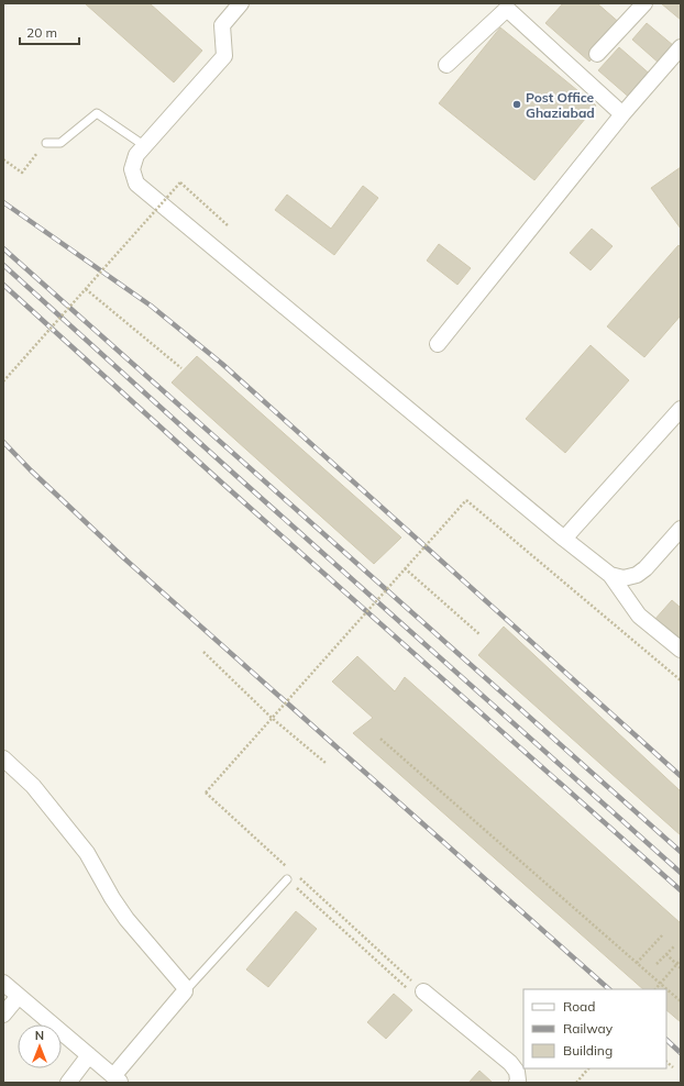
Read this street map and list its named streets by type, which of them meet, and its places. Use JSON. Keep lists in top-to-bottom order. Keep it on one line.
{"places":["Post Office Ghaziabad"],"legend":["Road","Railway","Building"],"scale_bar":"20 m","north":"top"}
